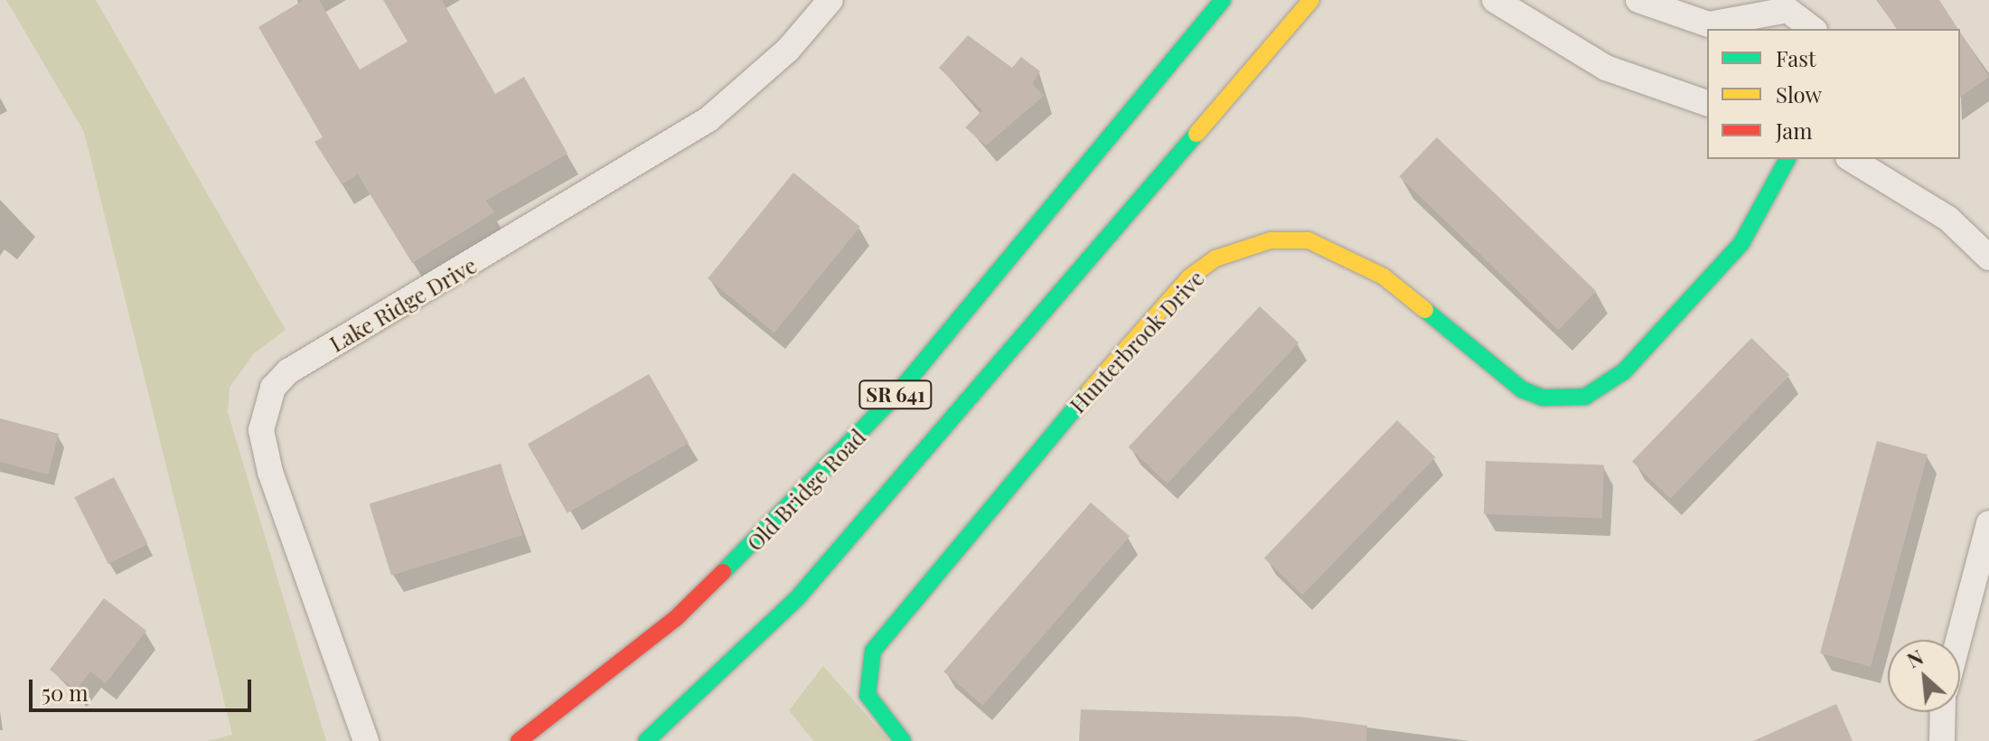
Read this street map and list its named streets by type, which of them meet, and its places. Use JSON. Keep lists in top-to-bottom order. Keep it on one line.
{"streets":{"main road":["Hunterbrook Drive","SR 641","Old Bridge Road"],"street":["Lake Ridge Drive"]},"legend":["Fast","Slow","Jam"],"scale_bar":"50 m","north":"top left"}
